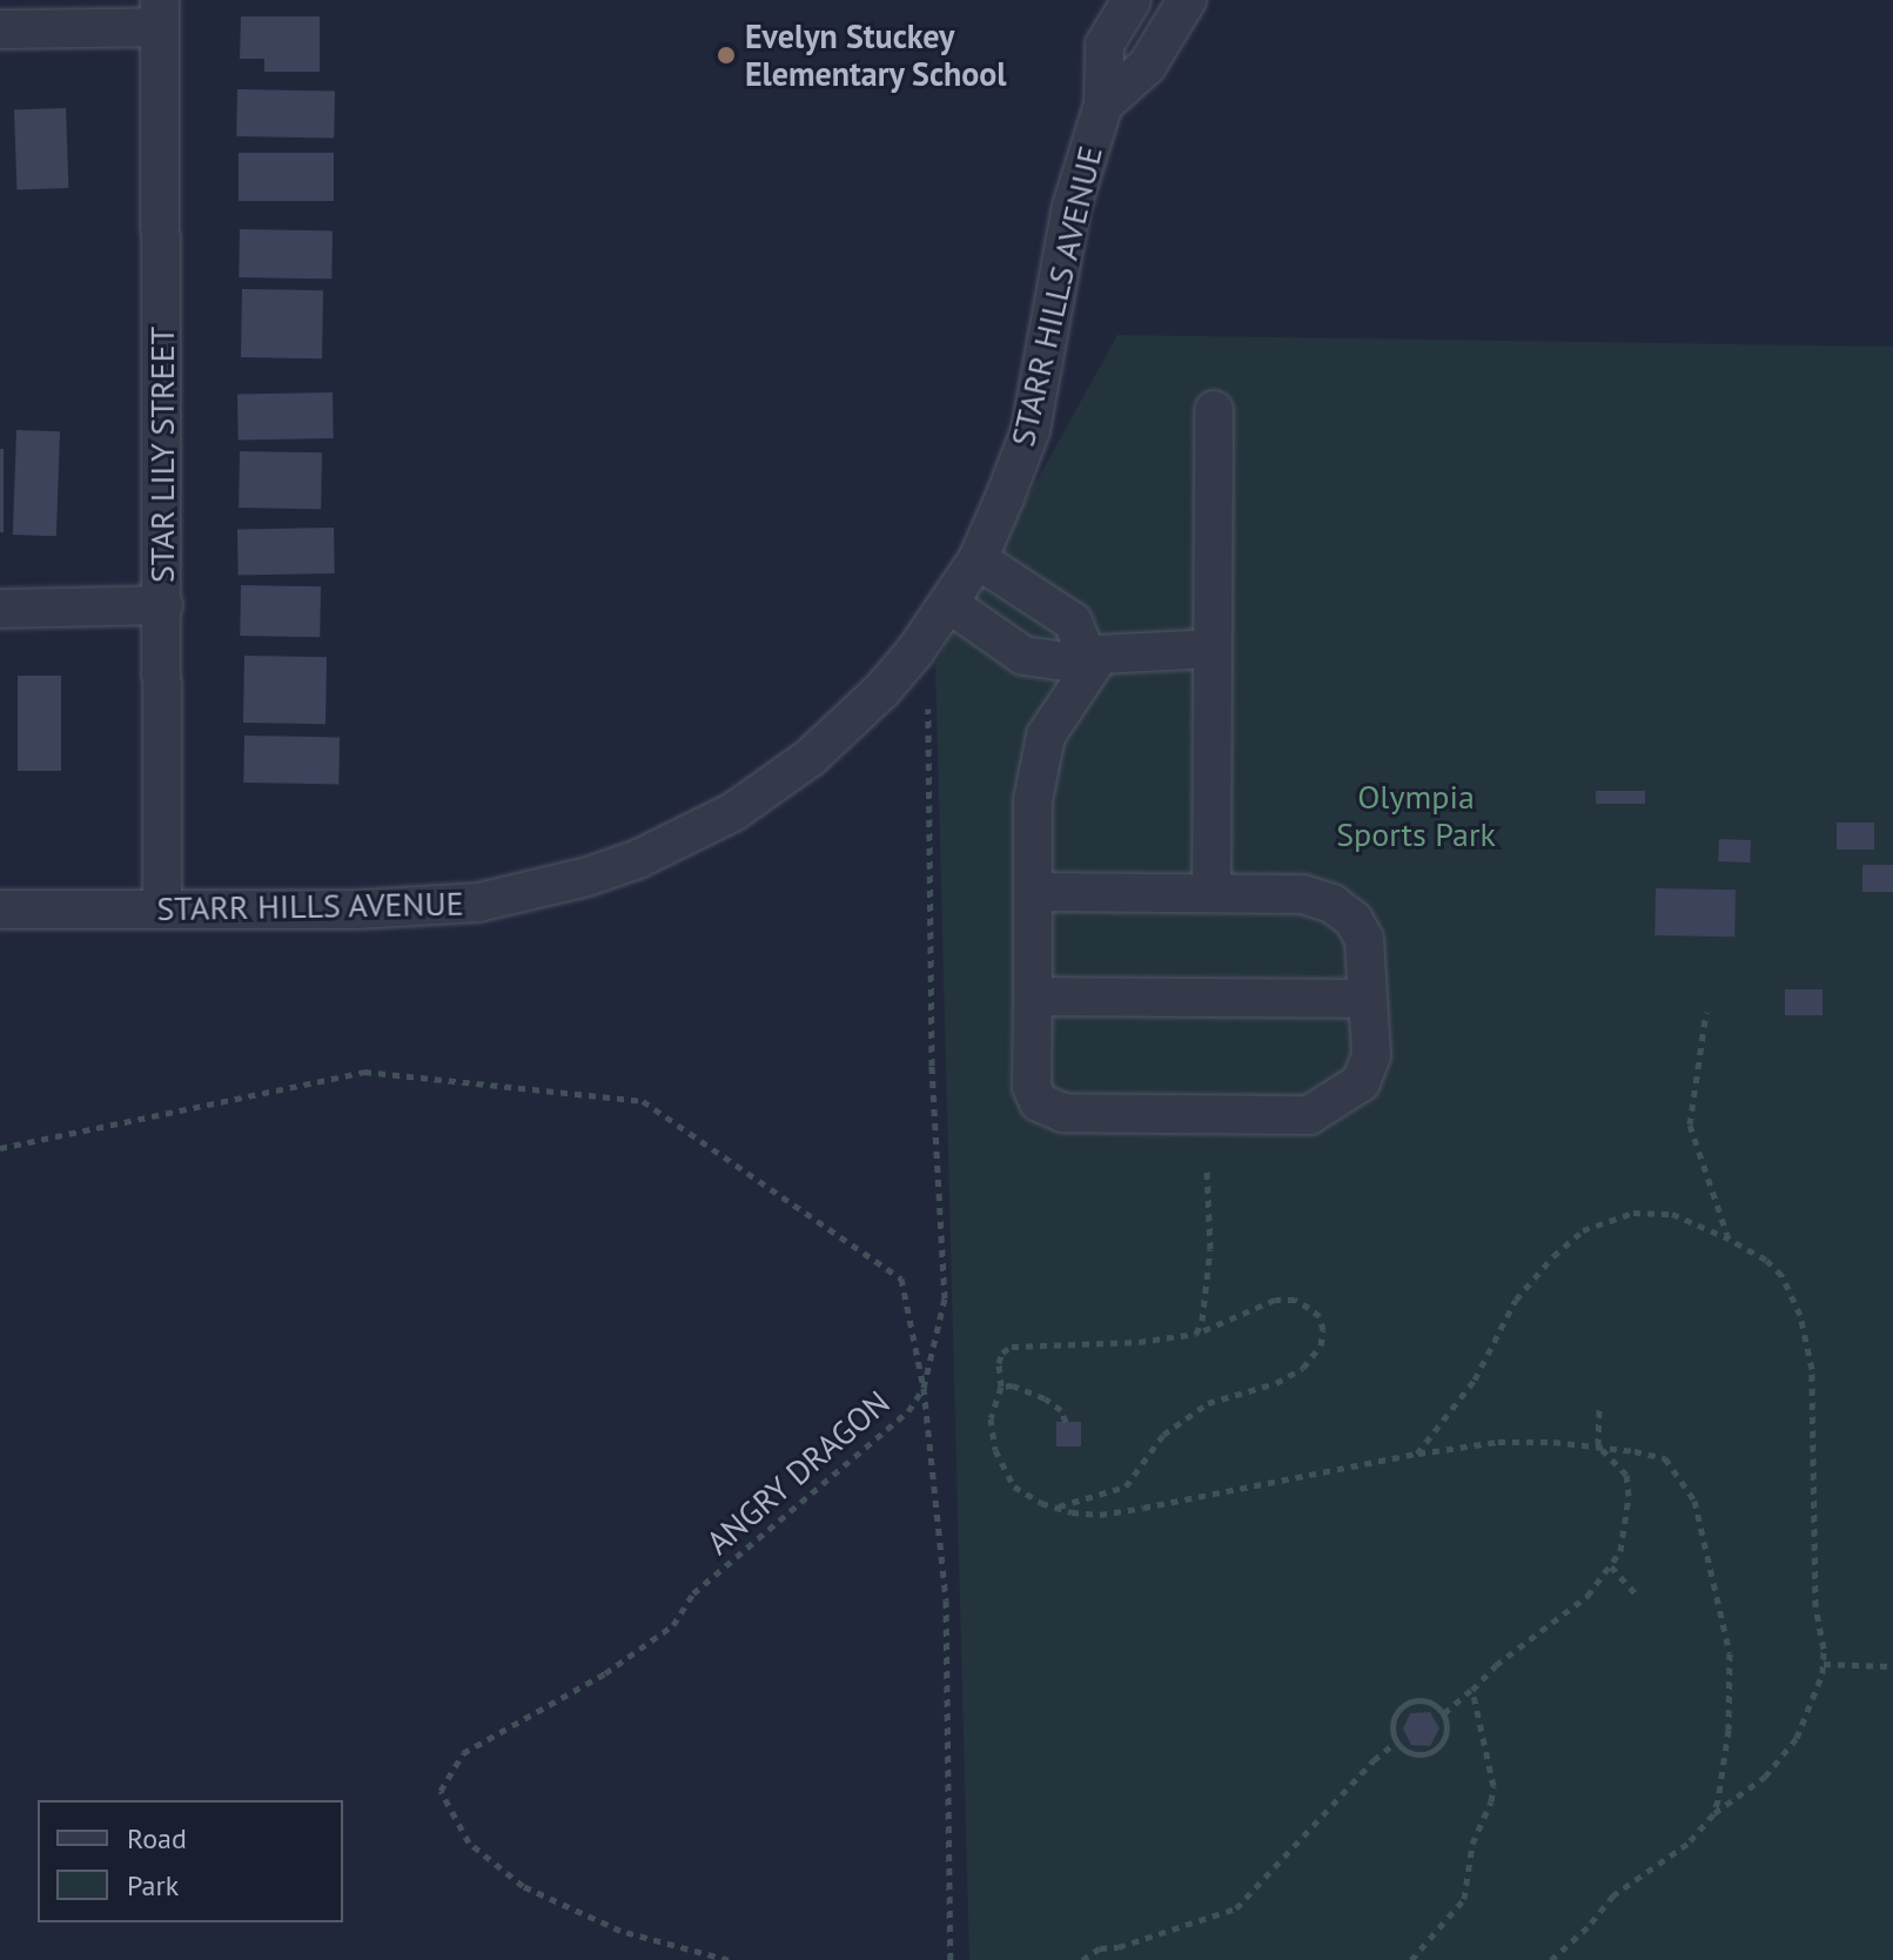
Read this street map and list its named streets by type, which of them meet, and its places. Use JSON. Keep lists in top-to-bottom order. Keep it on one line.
{"streets":{"street":["STARR HILLS AVENUE","STAR LILY STREET"],"path":["ANGRY DRAGON"]},"crossings":[["STARR HILLS AVENUE","STAR LILY STREET"]],"parks":["Olympia Sports Park"],"places":["Evelyn Stuckey Elementary School"],"legend":["Road","Park"]}
